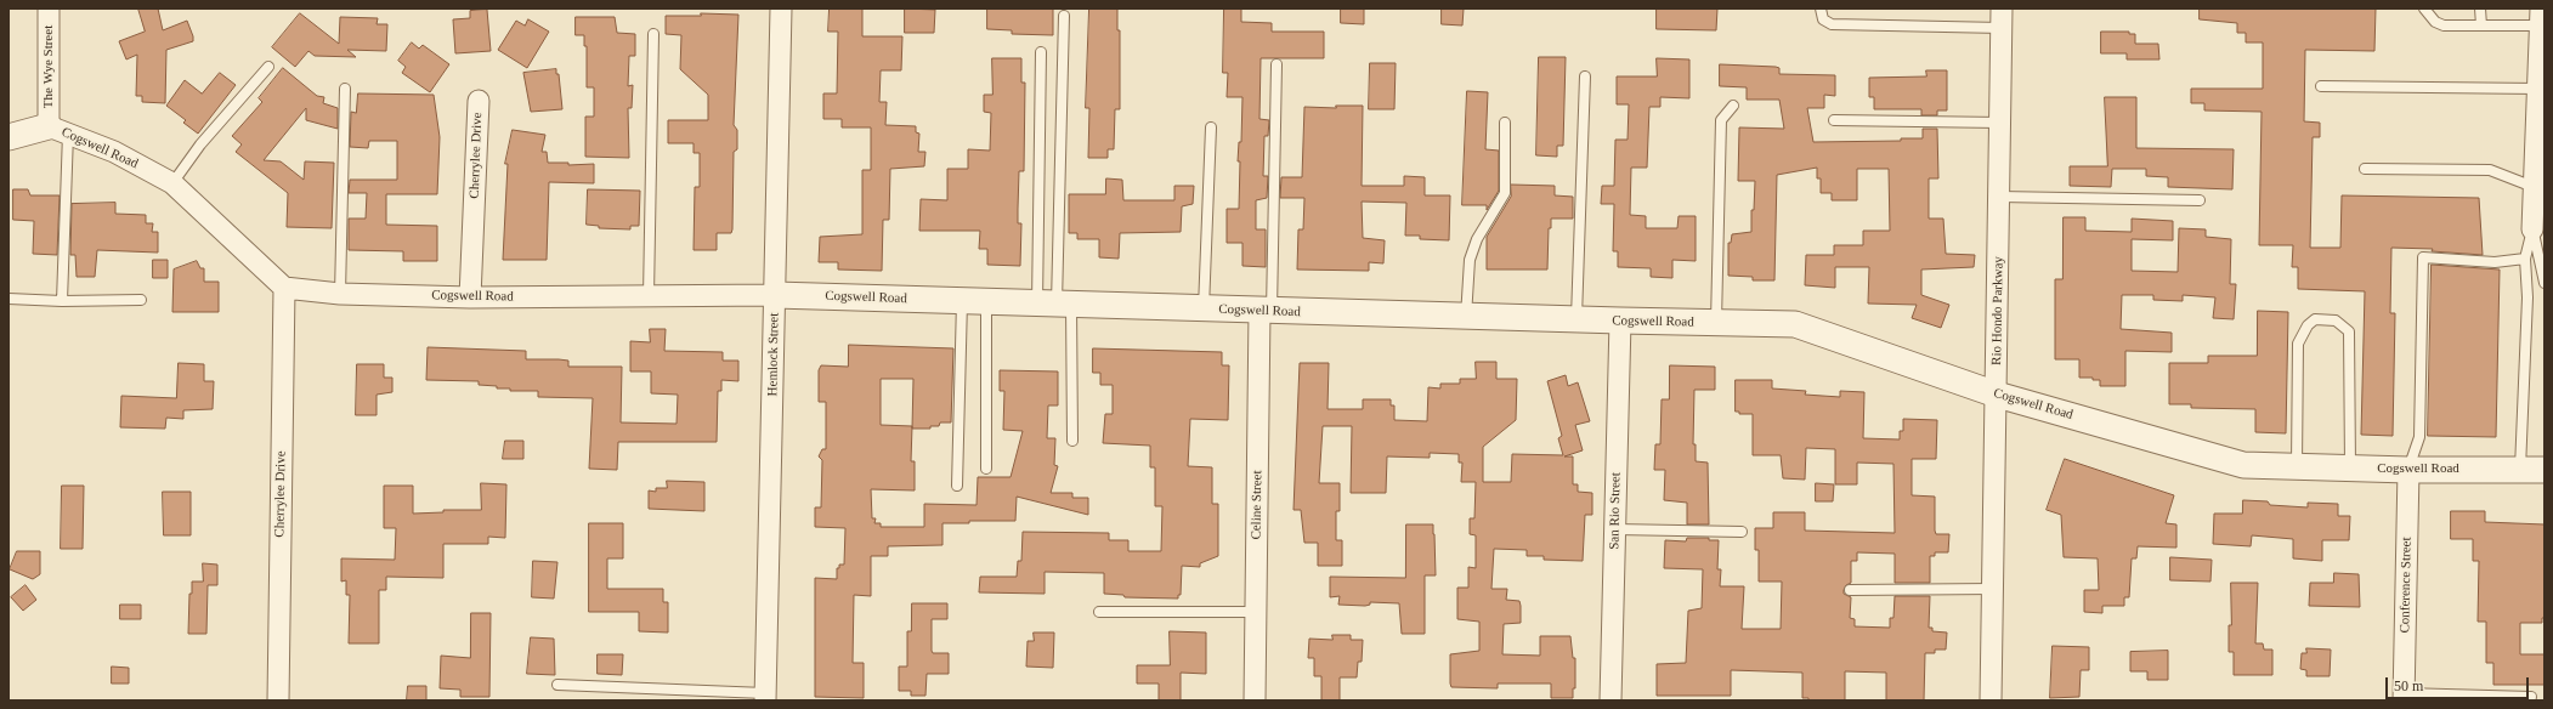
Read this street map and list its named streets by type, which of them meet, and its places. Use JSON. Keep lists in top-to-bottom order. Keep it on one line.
{"streets":{"street":["The Wye Street","Cogswell Road","Cherrylee Drive","Rio Hondo Parkway","Hemlock Street","Celine Street","San Rio Street","Conference Street"]},"crossings":[["The Wye Street","Cogswell Road"],["Cogswell Road","Cherrylee Drive"],["Cogswell Road","Rio Hondo Parkway"],["Cogswell Road","Hemlock Street"],["Cogswell Road","Celine Street"],["Cogswell Road","San Rio Street"],["Cogswell Road","Conference Street"]],"scale_bar":"50 m"}
